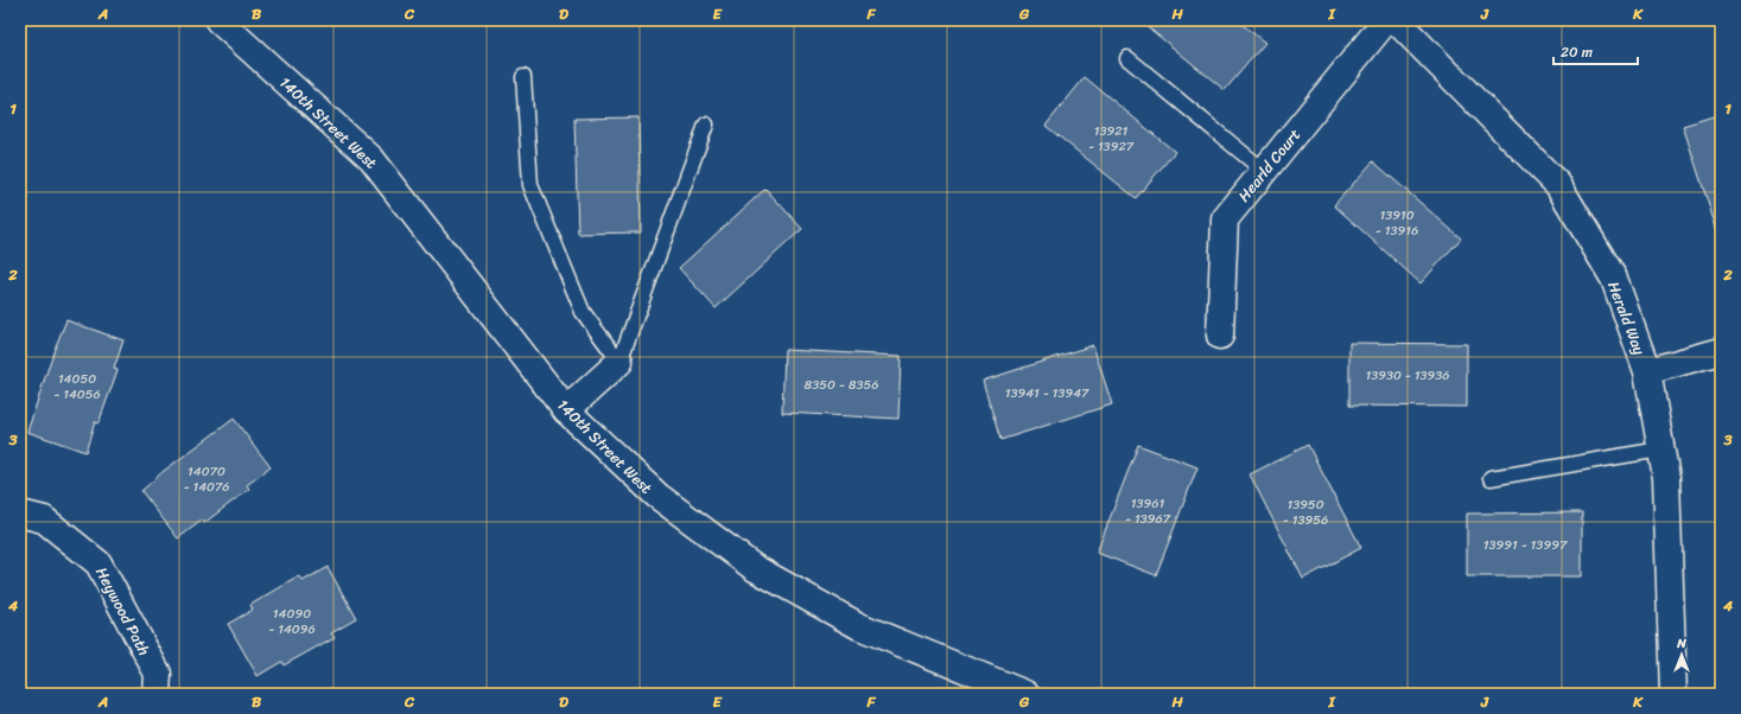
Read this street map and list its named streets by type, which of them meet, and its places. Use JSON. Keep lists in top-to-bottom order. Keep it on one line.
{"streets":{"street":["140th Street West","Hearld Court","Herald Way","Heywood Path"]},"house_numbers":["13921 - 13927","13910 - 13916","13930 - 13936","14050 - 14056","8350 - 8356","13941 - 13947","14070 - 14076","13961 - 13967","13950 - 13956","13991 - 13997","14090 - 14096"],"scale_bar":"20 m","north":"top","grid":{"columns":["A","B","C","D","E","F","G","H","I","J","K"],"rows":["1","2","3","4"]}}
